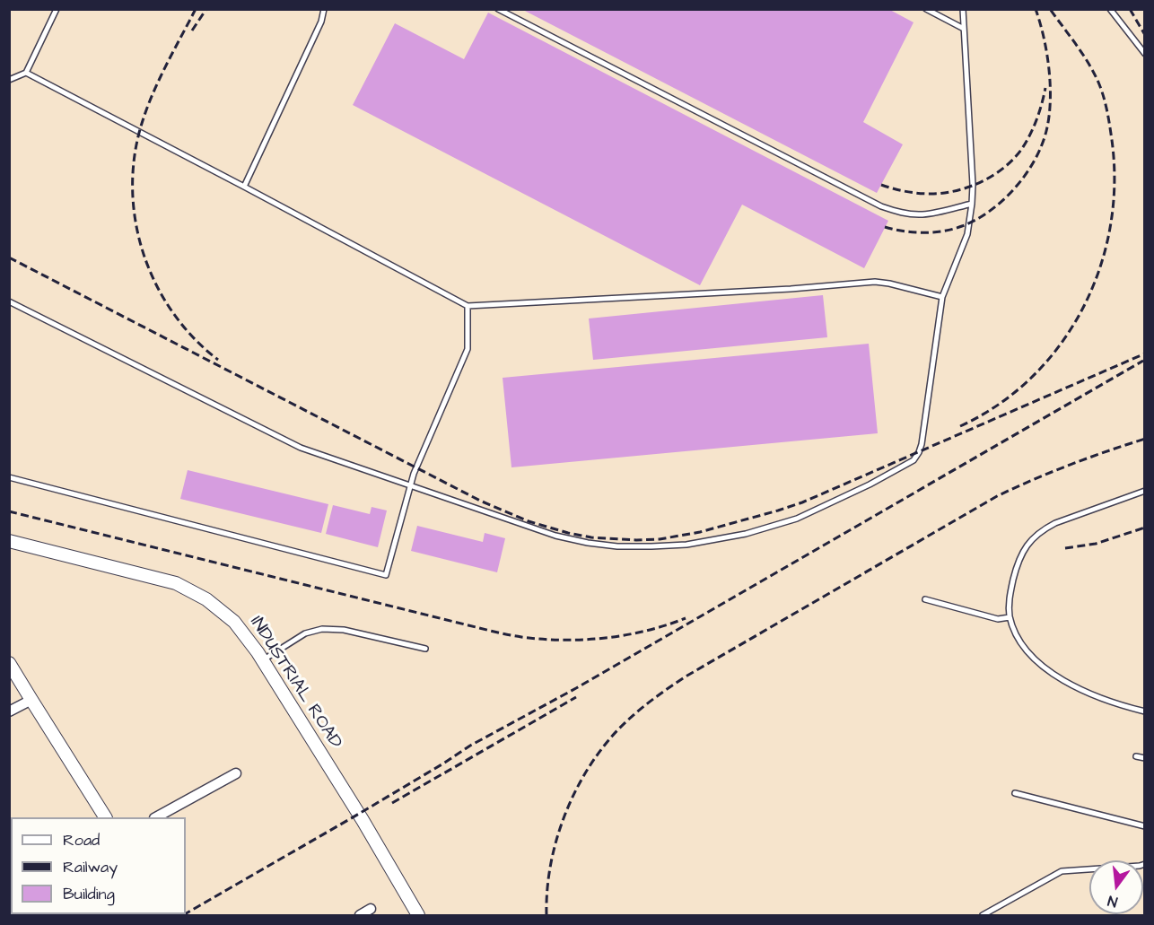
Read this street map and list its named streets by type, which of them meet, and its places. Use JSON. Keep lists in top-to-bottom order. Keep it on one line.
{"streets":{"street":["INDUSTRIAL ROAD"]},"legend":["Road","Railway","Building"],"north":"bottom"}
